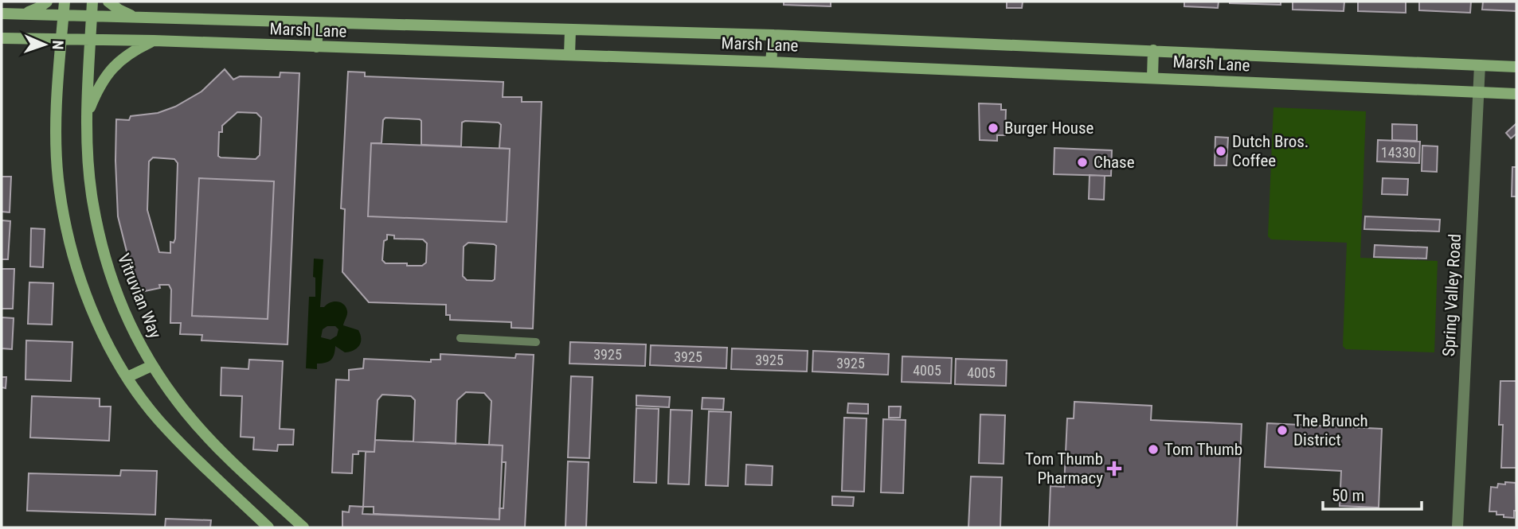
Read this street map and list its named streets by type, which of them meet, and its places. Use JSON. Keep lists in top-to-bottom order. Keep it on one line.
{"streets":{"main road":["Marsh Lane","Vitruvian Way"],"street":["Spring Valley Road"]},"crossings":[["Marsh Lane","Spring Valley Road"],["Marsh Lane","Vitruvian Way"]],"places":{"other":["Burger House","Dutch Bros. Coffee","Chase","The Brunch District","Tom Thumb"],"health":["Tom Thumb Pharmacy"]},"house_numbers":["14330","3925","3925","3925","3925","4005","4005"],"scale_bar":"50 m","north":"right"}
